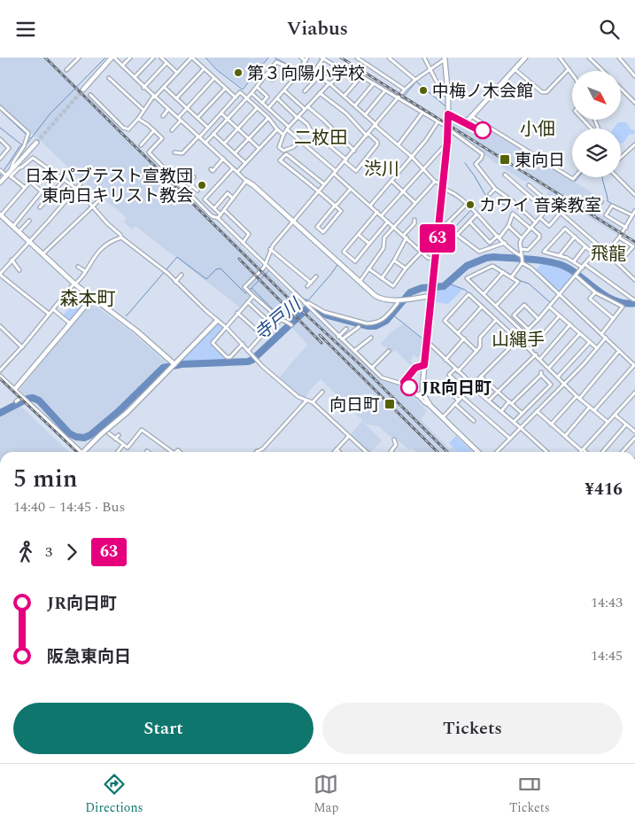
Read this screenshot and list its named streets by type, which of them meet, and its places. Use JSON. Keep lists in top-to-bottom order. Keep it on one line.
{"districts":["小佃","二枚田","渋川","飛龍","森本町","山縄手"],"water":["寺戸川"],"places":{"other":["第３向陽小学校","中梅ノ木会館","日本パブテスト宣教団 東向日キリスト教会","カワイ 音楽教室","JR向日町"],"transit":["東向日","向日町"]},"lines":["bus line 63"],"north":"bottom right","page":{"header":"Viabus","on_map":"63","heading":["5 min","14:40 – 14:45 · Bus","¥416"],"legs":["3","63"],"list":[{"name":"JR向日町","value":"14:43"},{"name":"阪急東向日","value":"14:45"}],"buttons":["Start","Tickets"],"tabs":["Directions","Map","Tickets"]}}
